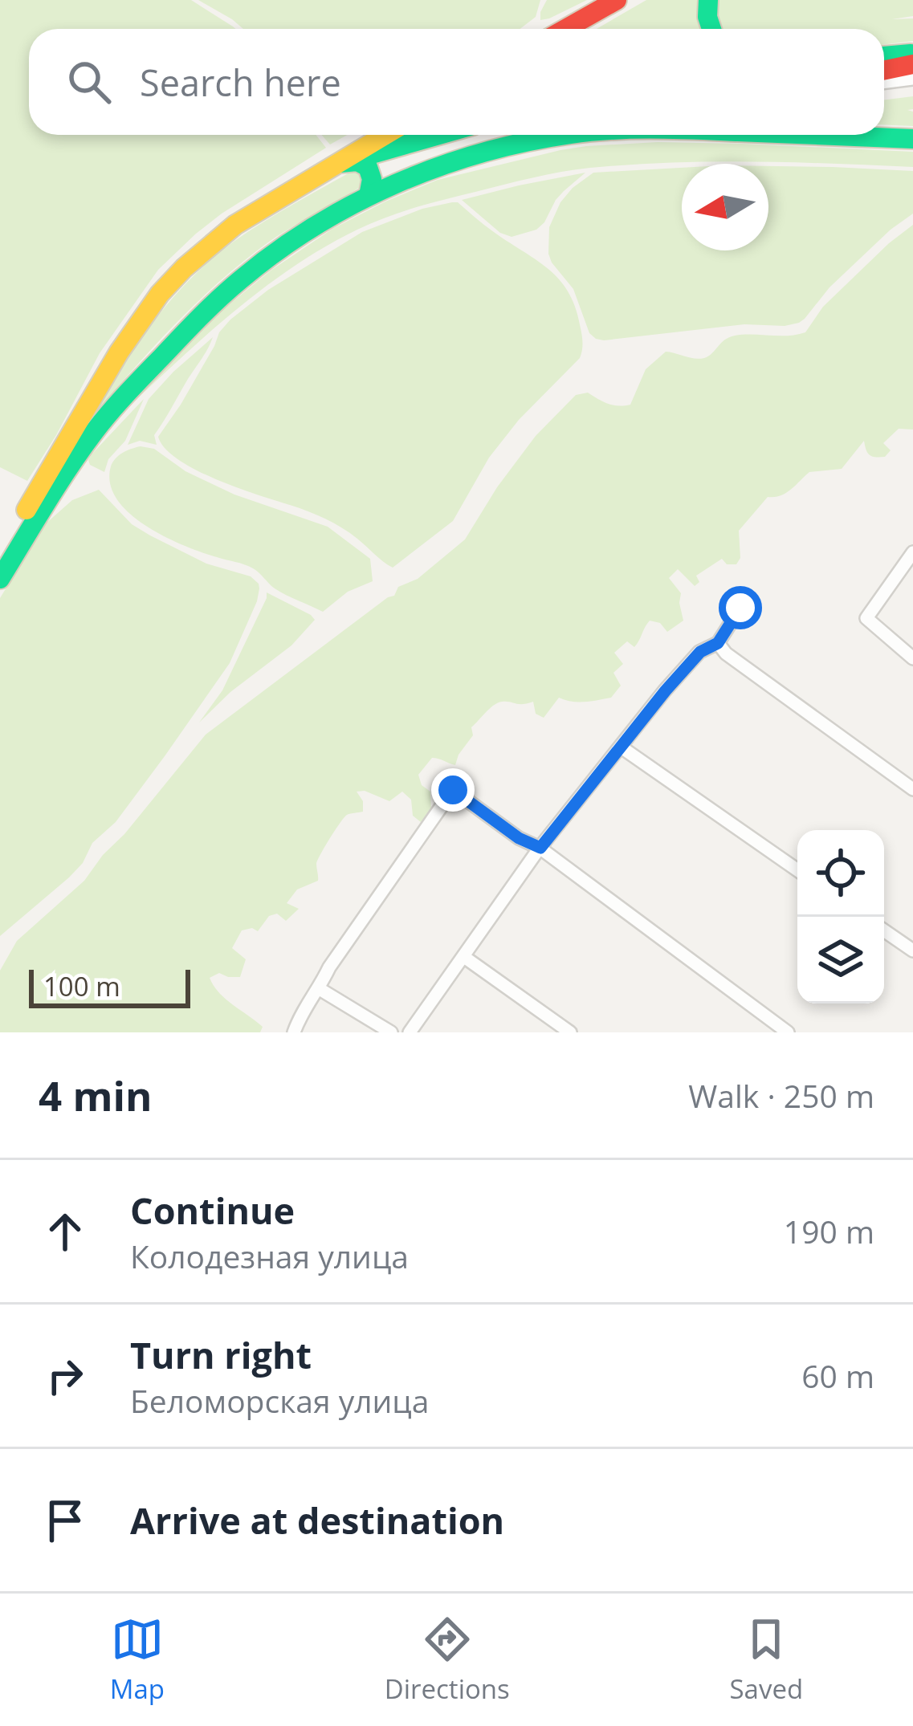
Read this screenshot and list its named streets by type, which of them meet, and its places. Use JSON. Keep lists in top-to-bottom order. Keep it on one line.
{"scale_bar":"100 m","north":"left","page":{"search":"Search here","scale":"100 m","heading":["4 min","Walk · 250 m"],"list":[["Continue","Колодезная улица","190 m"],["Turn right","Беломорская улица","60 m"],"Arrive at destination"],"nav":["Map","Directions","Saved"]}}
